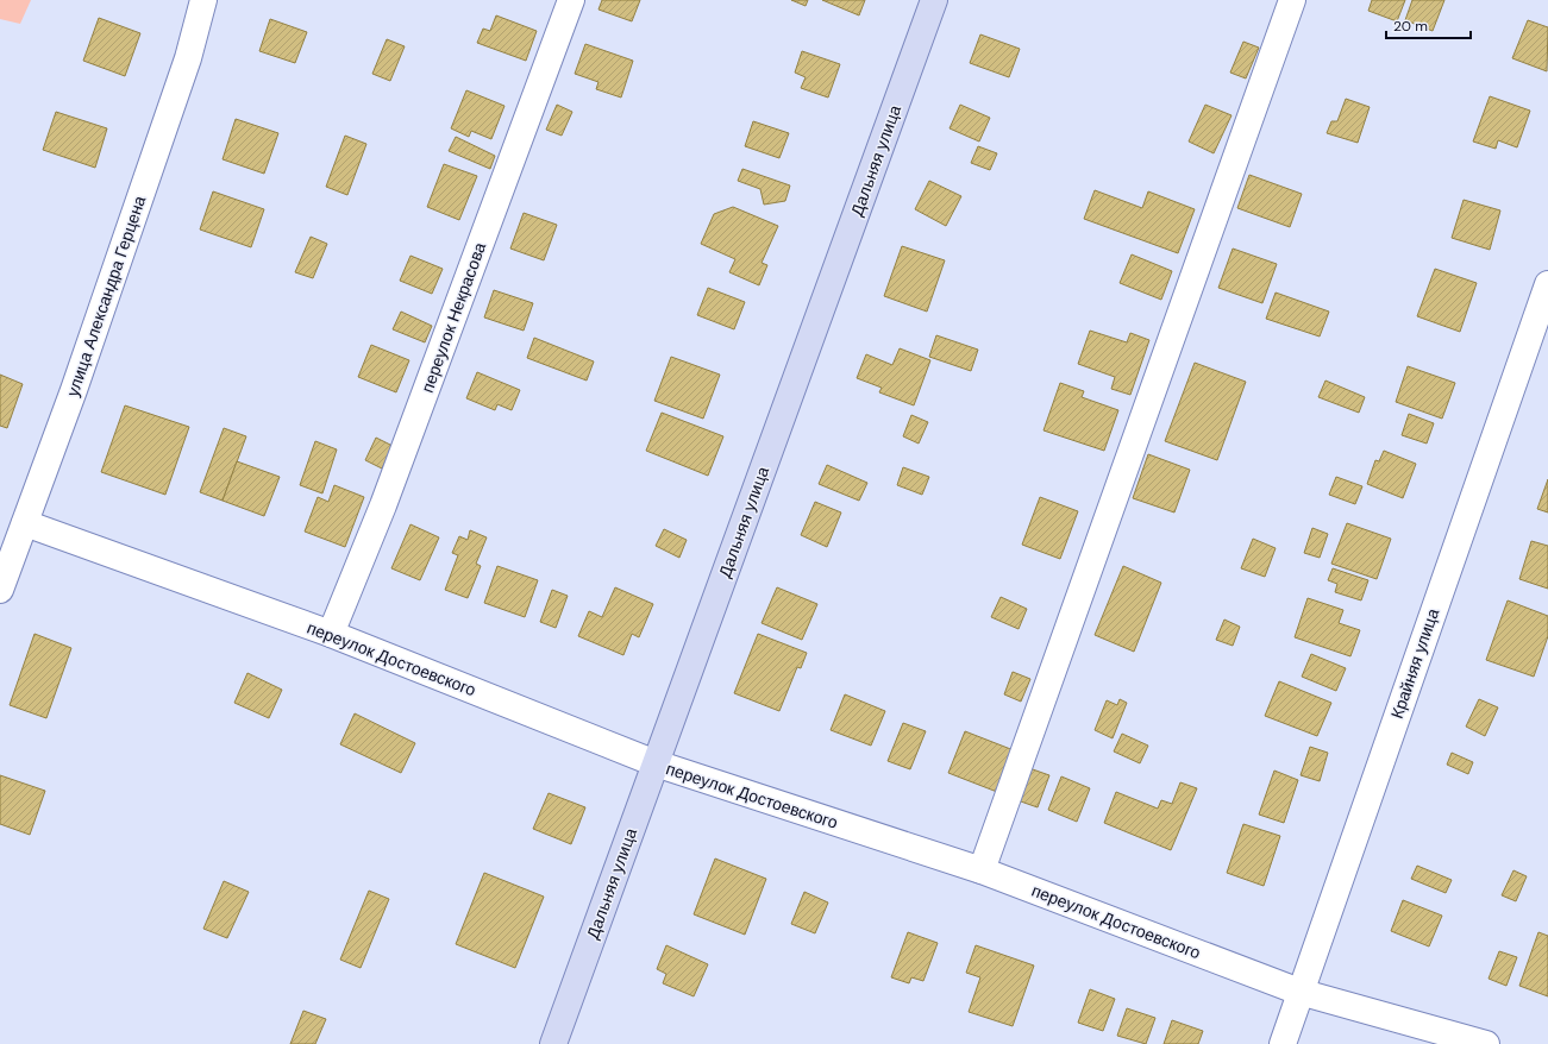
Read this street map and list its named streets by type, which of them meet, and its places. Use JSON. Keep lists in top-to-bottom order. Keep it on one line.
{"streets":{"main road":["Дальняя улица"],"street":["улица Александра Герцена","переулок Некрасова","переулок Достоевского","Крайняя улица"]},"crossings":[["Дальняя улица","переулок Достоевского"],["улица Александра Герцена","переулок Достоевского"],["переулок Некрасова","переулок Достоевского"],["переулок Достоевского","Крайняя улица"]],"scale_bar":"20 m"}
